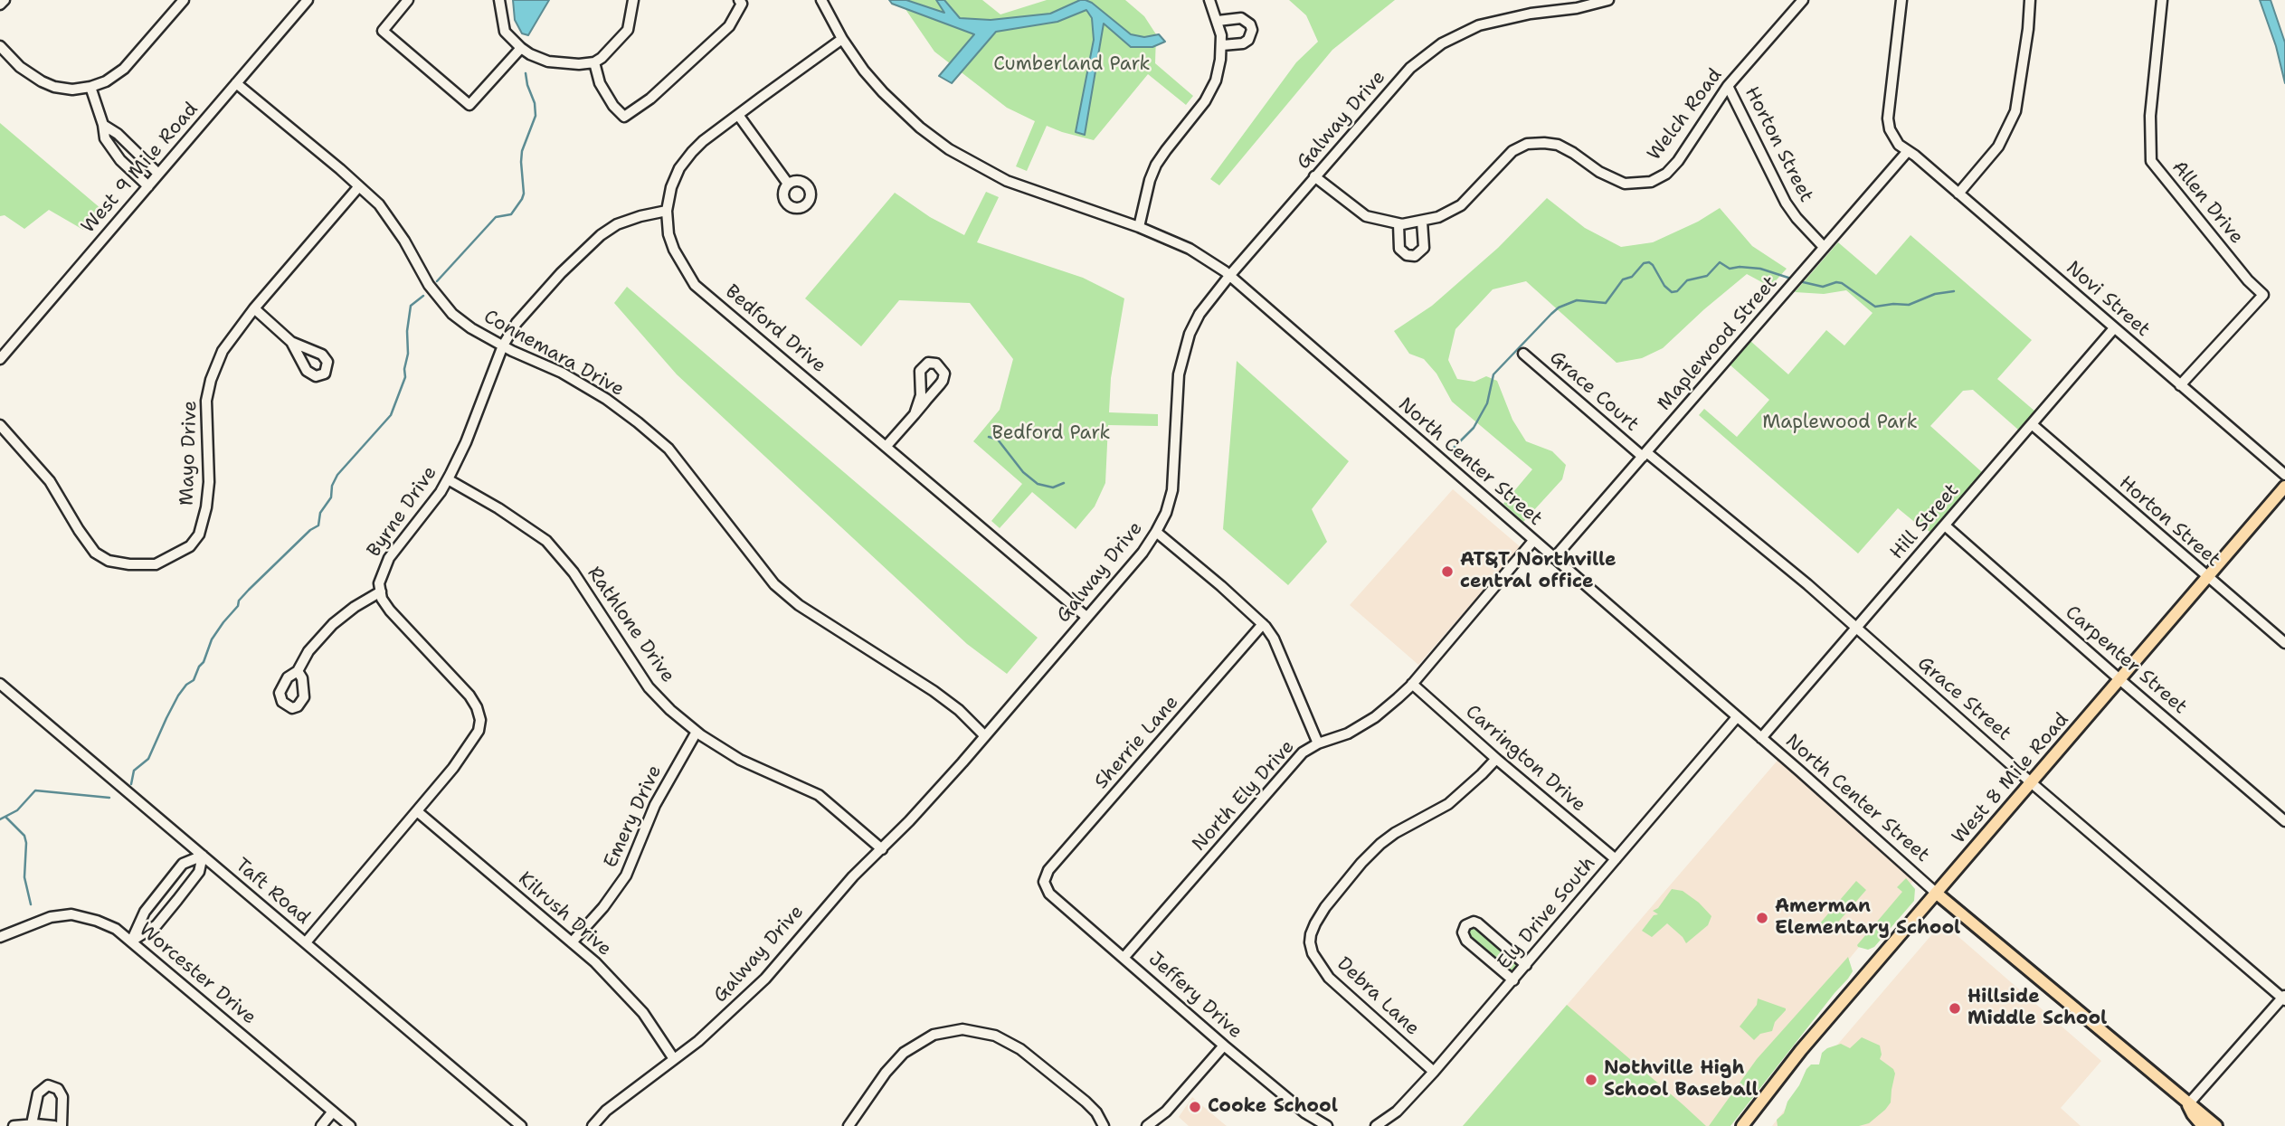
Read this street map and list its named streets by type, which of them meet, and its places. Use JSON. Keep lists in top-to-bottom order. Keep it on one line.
{"streets":{"main road":["North Center Street","West 8 Mile Road"],"street":["Welch Road","Galway Drive","Horton Street","West 9 Mile Road","Allen Drive","Novi Street","Bedford Drive","Maplewood Street","Connemara Drive","Grace Court","Mayo Drive","Byrne Drive","Hill Street","Rathlone Drive","Carpenter Street","Grace Street","Sherrie Lane","Carrington Drive","North Ely Drive","Emery Drive","Taft Road","Ely Drive South","Kilrush Drive","Worcester Drive","Jeffery Drive","Debra Lane"]},"crossings":[["Welch Road","Galway Drive"],["Welch Road","Horton Street"],["Galway Drive","Bedford Drive"],["Galway Drive","Connemara Drive"],["Galway Drive","North Center Street"],["Galway Drive","Rathlone Drive"],["Galway Drive","Kilrush Drive"],["Horton Street","Maplewood Street"],["Horton Street","Hill Street"],["Horton Street","West 8 Mile Road"],["West 9 Mile Road","Connemara Drive"],["Allen Drive","Novi Street"],["Novi Street","Maplewood Street"],["Novi Street","Hill Street"],["Bedford Drive","North Center Street"],["Bedford Drive","Byrne Drive"],["Maplewood Street","Grace Court"],["Maplewood Street","North Center Street"],["Maplewood Street","Grace Street"],["Connemara Drive","Mayo Drive"],["Connemara Drive","Byrne Drive"],["Grace Court","Grace Street"],["North Center Street","Hill Street"],["North Center Street","West 8 Mile Road"],["North Center Street","North Ely Drive"],["North Center Street","Ely Drive South"],["Byrne Drive","Rathlone Drive"],["Hill Street","Carpenter Street"],["Hill Street","Grace Street"],["Rathlone Drive","Emery Drive"],["Carpenter Street","West 8 Mile Road"],["Grace Street","West 8 Mile Road"],["Sherrie Lane","Jeffery Drive"],["Carrington Drive","North Ely Drive"],["Carrington Drive","Ely Drive South"],["Carrington Drive","Debra Lane"],["North Ely Drive","Jeffery Drive"],["Emery Drive","Kilrush Drive"],["Ely Drive South","Debra Lane"]],"parks":["Cumberland Park","Maplewood Park","Bedford Park"],"places":["AT&T Northville central office","Amerman Elementary School","Hillside Middle School","Nothville High School Baseball","Cooke School"]}
